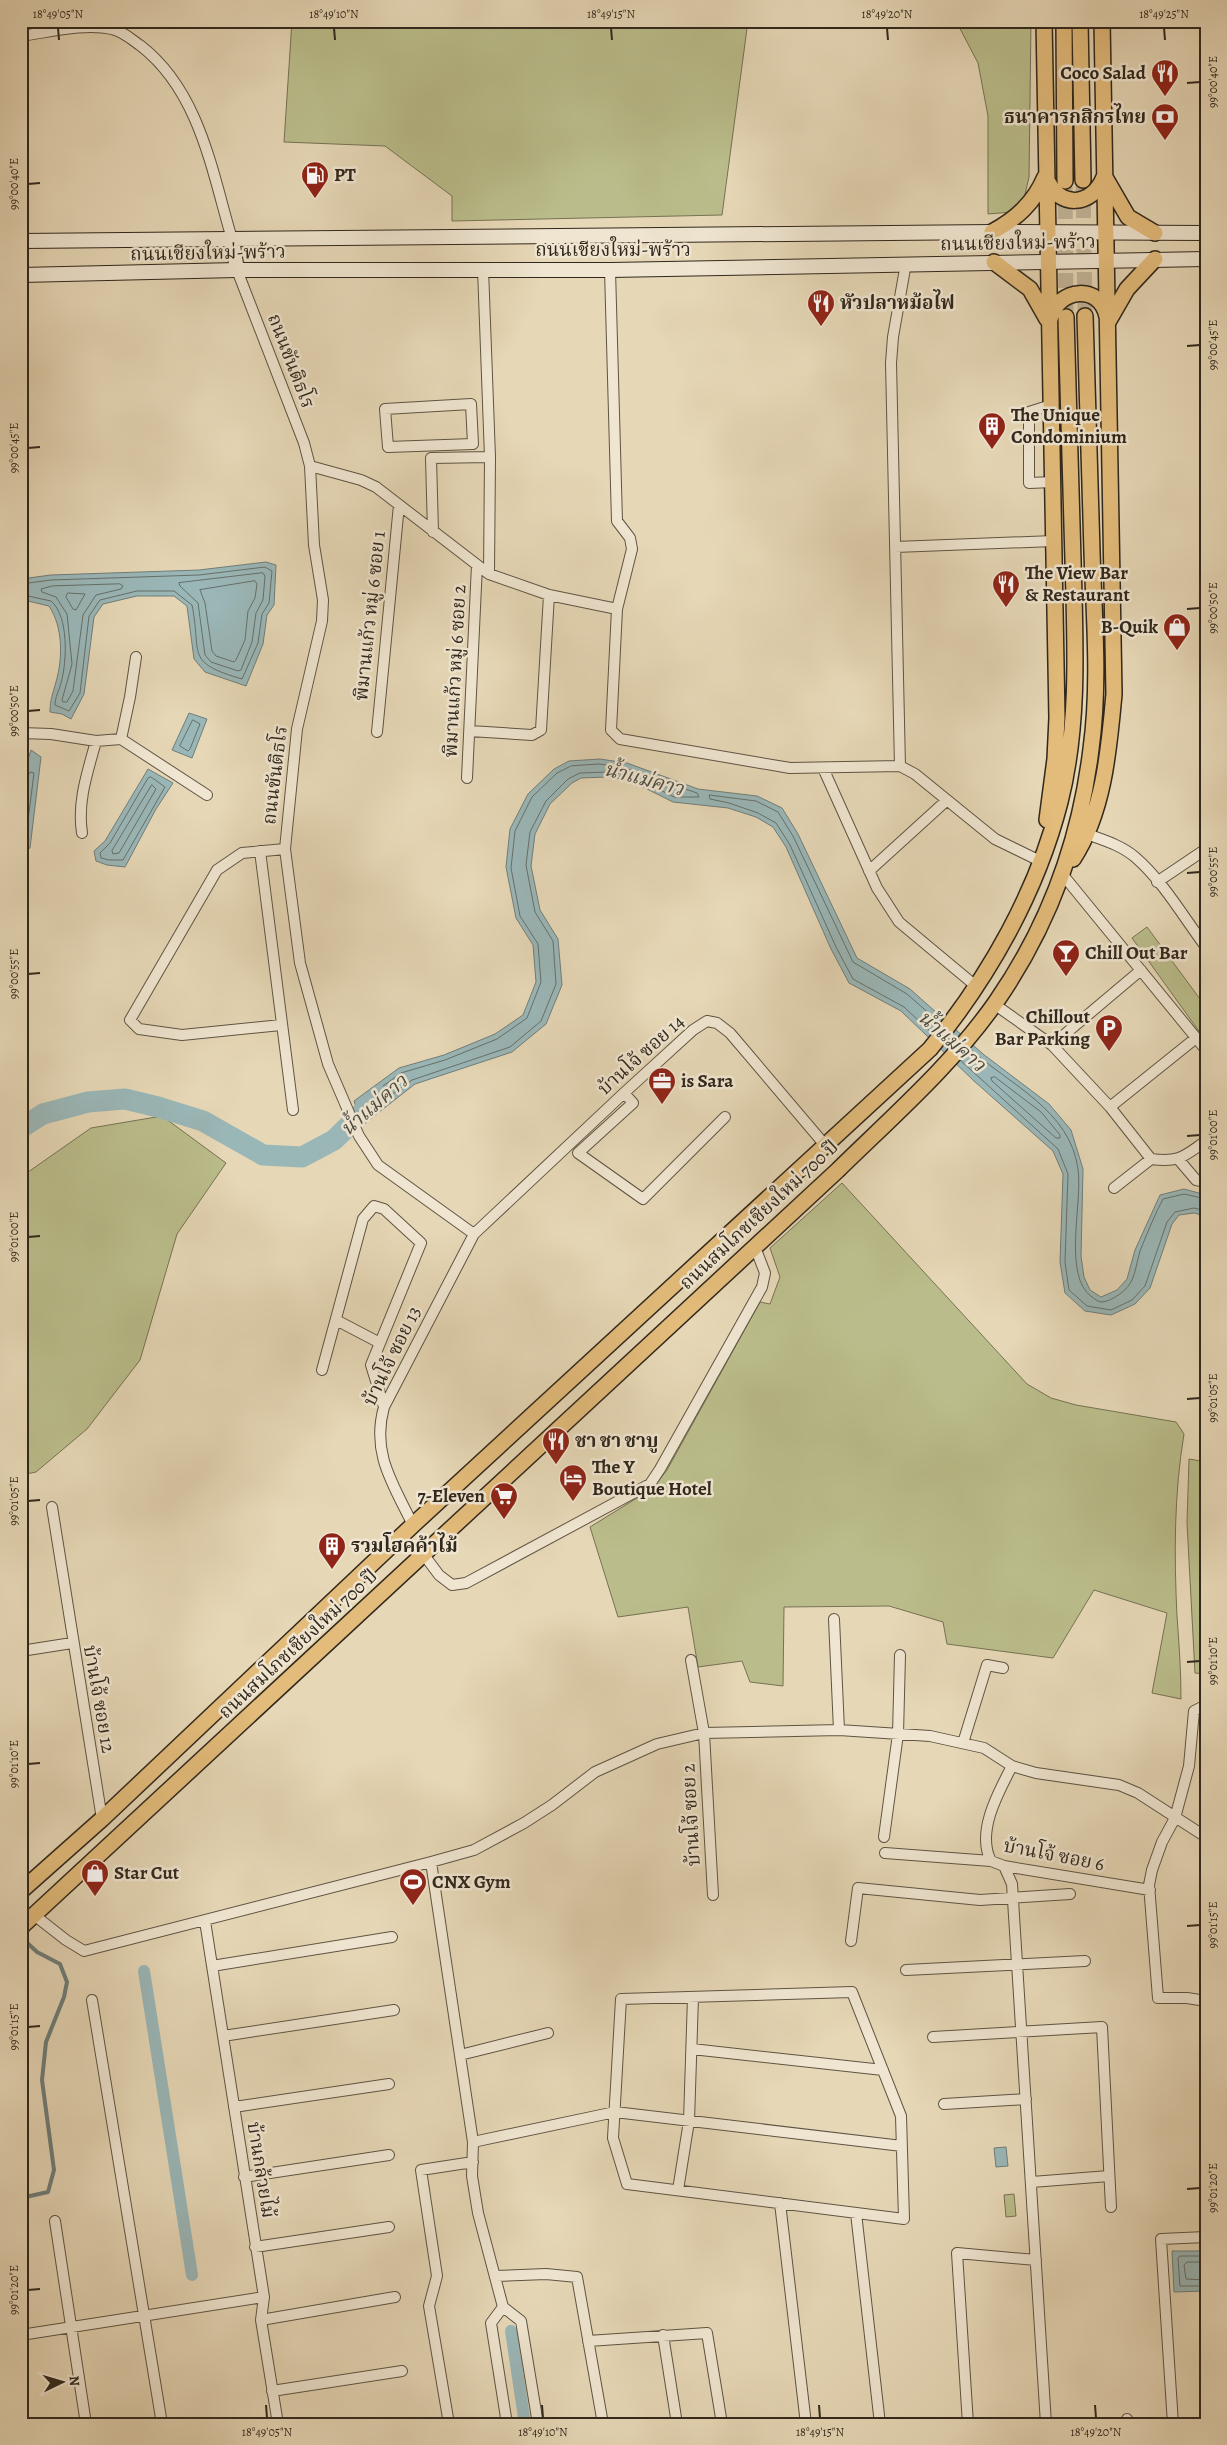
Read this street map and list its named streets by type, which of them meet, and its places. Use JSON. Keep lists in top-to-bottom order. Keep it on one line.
{"streets":{"main road":["ถนนเชียงใหม่-พร้าว","ถนนสมโภชเชียงใหม่ 700 ปี"],"street":["ถนนขันติธโร","พิมานแก้ว หมู่ 6 ซอย 1","พิมานแก้ว หมู่ 6 ซอย 2","บ้านโจ้ ซอย 14","บ้านโจ้ ซอย 13","บ้านโจ้ ซอย 12","บ้านโจ้ ซอย 2","บ้านโจ้ ซอย 6","บ้านกล้วยไม้"]},"crossings":[["ถนนเชียงใหม่-พร้าว","ถนนขันติธโร"],["ถนนขันติธโร","บ้านโจ้ ซอย 14"],["ถนนขันติธโร","บ้านโจ้ ซอย 13"],["บ้านโจ้ ซอย 14","ถนนสมโภชเชียงใหม่ 700 ปี"],["บ้านโจ้ ซอย 14","บ้านโจ้ ซอย 13"],["ถนนสมโภชเชียงใหม่ 700 ปี","บ้านโจ้ ซอย 13"],["ถนนสมโภชเชียงใหม่ 700 ปี","บ้านโจ้ ซอย 12"]],"water":["น้ำแม่คาว"],"places":{"restaurant":["Coco Salad","หัวปลาหม้อไฟ","The View Bar & Restaurant","ชา ชา ชาบู"],"bank":["ธนาคารกสิกรไทย"],"fuel station":["PT"],"building":["The Unique Condominium","รวมโฮคค้าไม้"],"shop":["B-Quik","Star Cut"],"bar":["Chill Out Bar"],"parking":["Chillout Bar Parking"],"office":["is Sara"],"hotel":["The Y Boutique Hotel"],"supermarket":["7-Eleven"],"sports":["CNX Gym"]},"north":"right","coordinates":["18°49'05\"N","18°49'10\"N","18°49'15\"N","18°49'20\"N","18°49'25\"N","99°00'40\"E","99°00'45\"E","99°00'50\"E","99°00'55\"E","99°01'00\"E","99°01'05\"E","99°01'10\"E","99°01'15\"E","99°01'20\"E"]}
